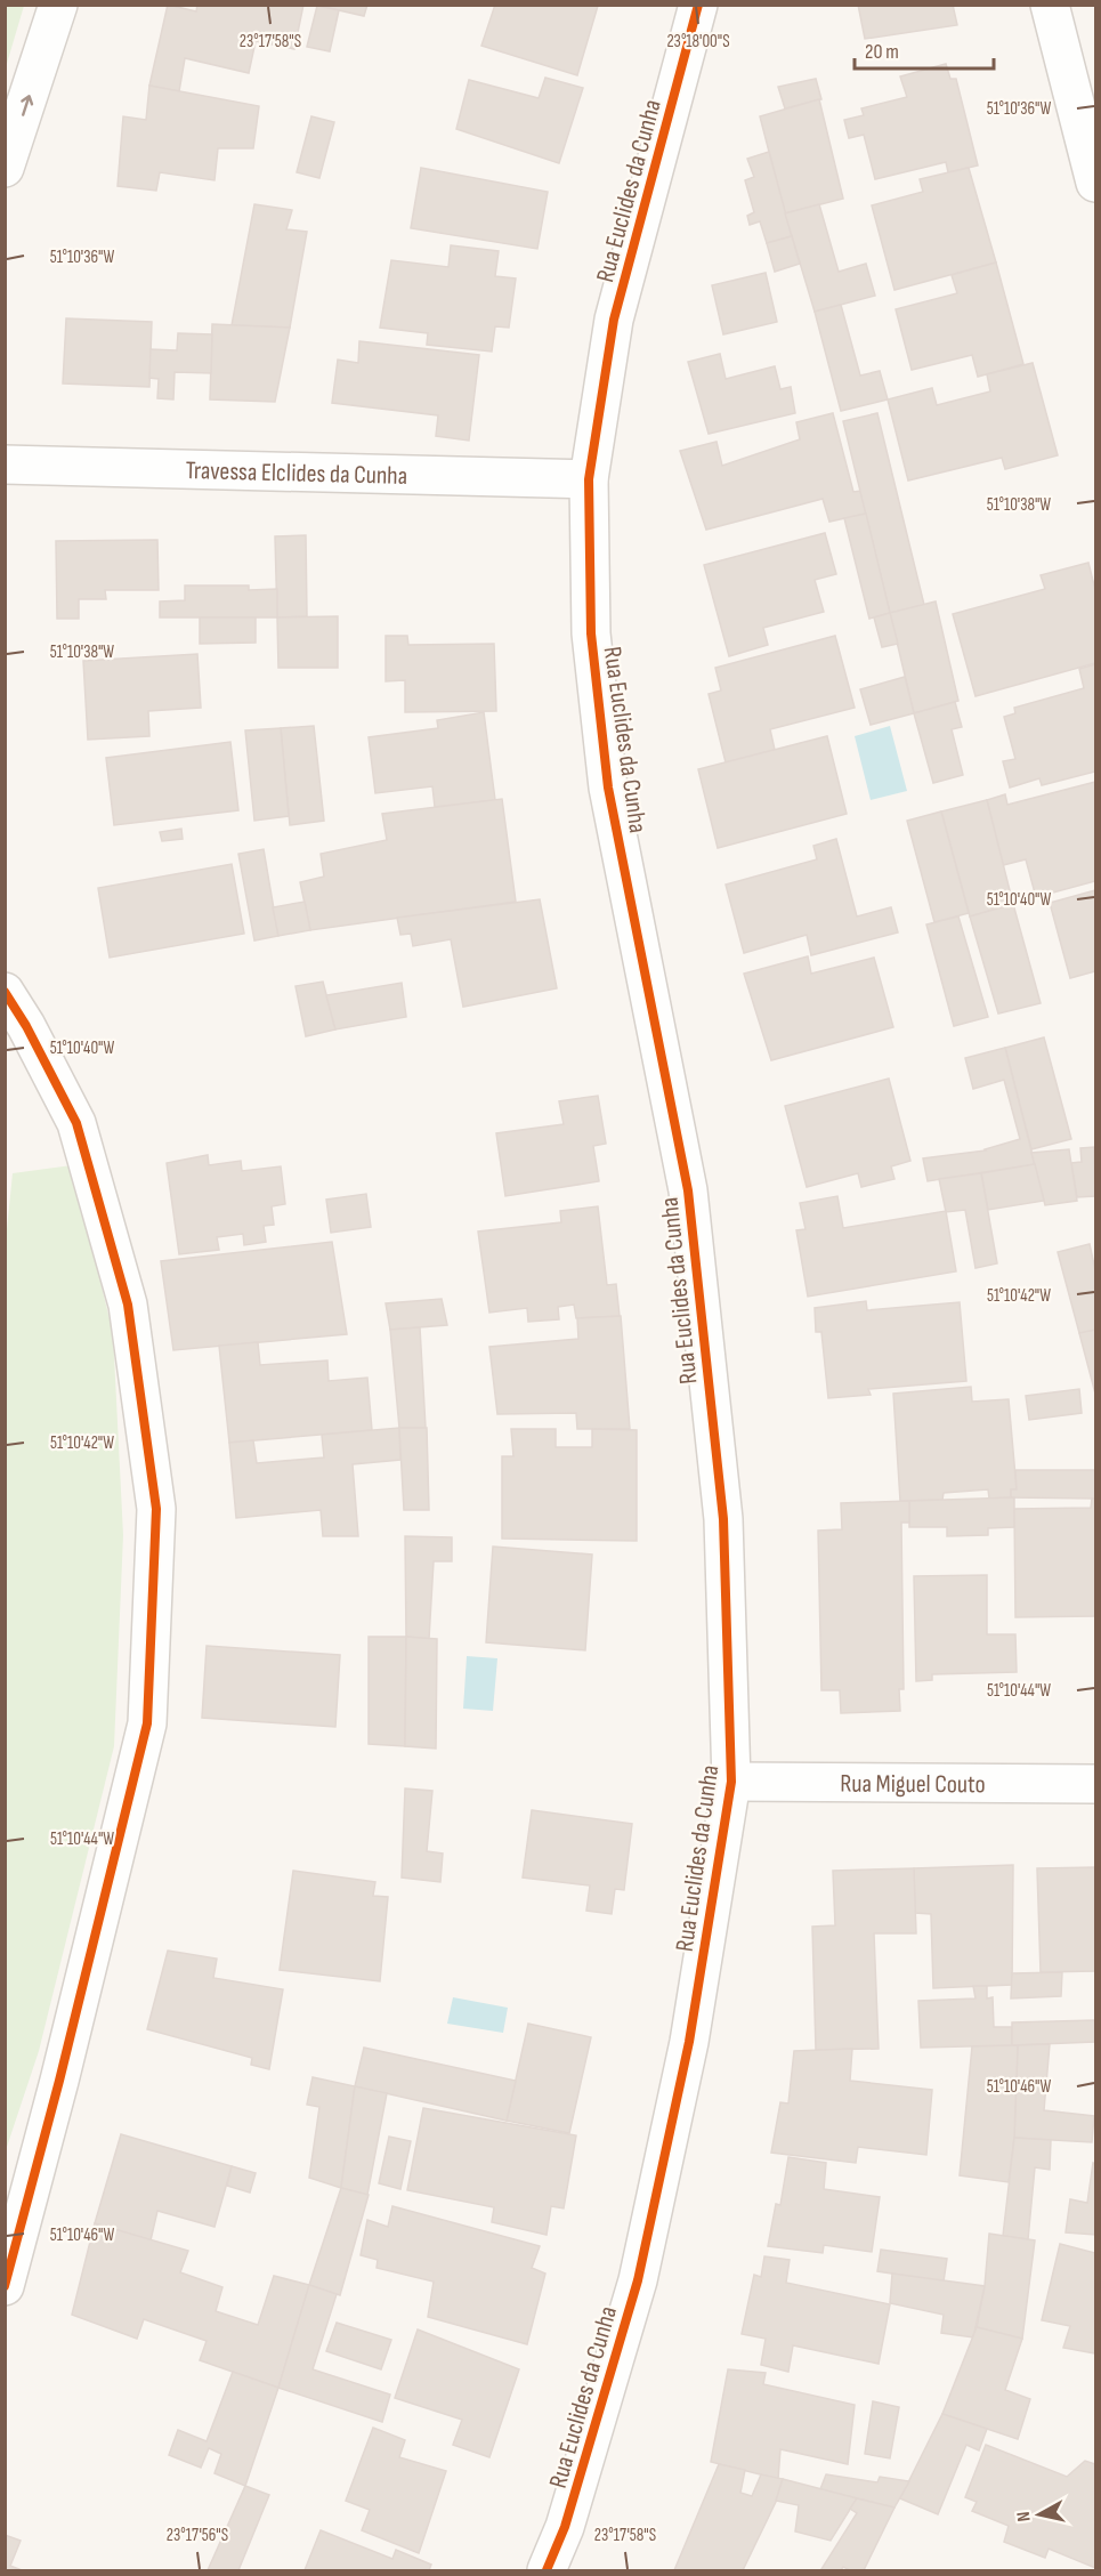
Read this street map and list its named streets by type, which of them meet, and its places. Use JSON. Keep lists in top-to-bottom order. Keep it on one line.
{"streets":{"street":["Rua Euclides da Cunha","Travessa Elclides da Cunha","Rua Miguel Couto"]},"crossings":[["Rua Euclides da Cunha","Travessa Elclides da Cunha"],["Rua Euclides da Cunha","Rua Miguel Couto"]],"scale_bar":"20 m","north":"left","coordinates":["23°17'58\"S","23°18'00\"S","51°10'36\"W","51°10'38\"W","51°10'40\"W","51°10'42\"W","51°10'44\"W","51°10'46\"W","23°17'56\"S"]}
